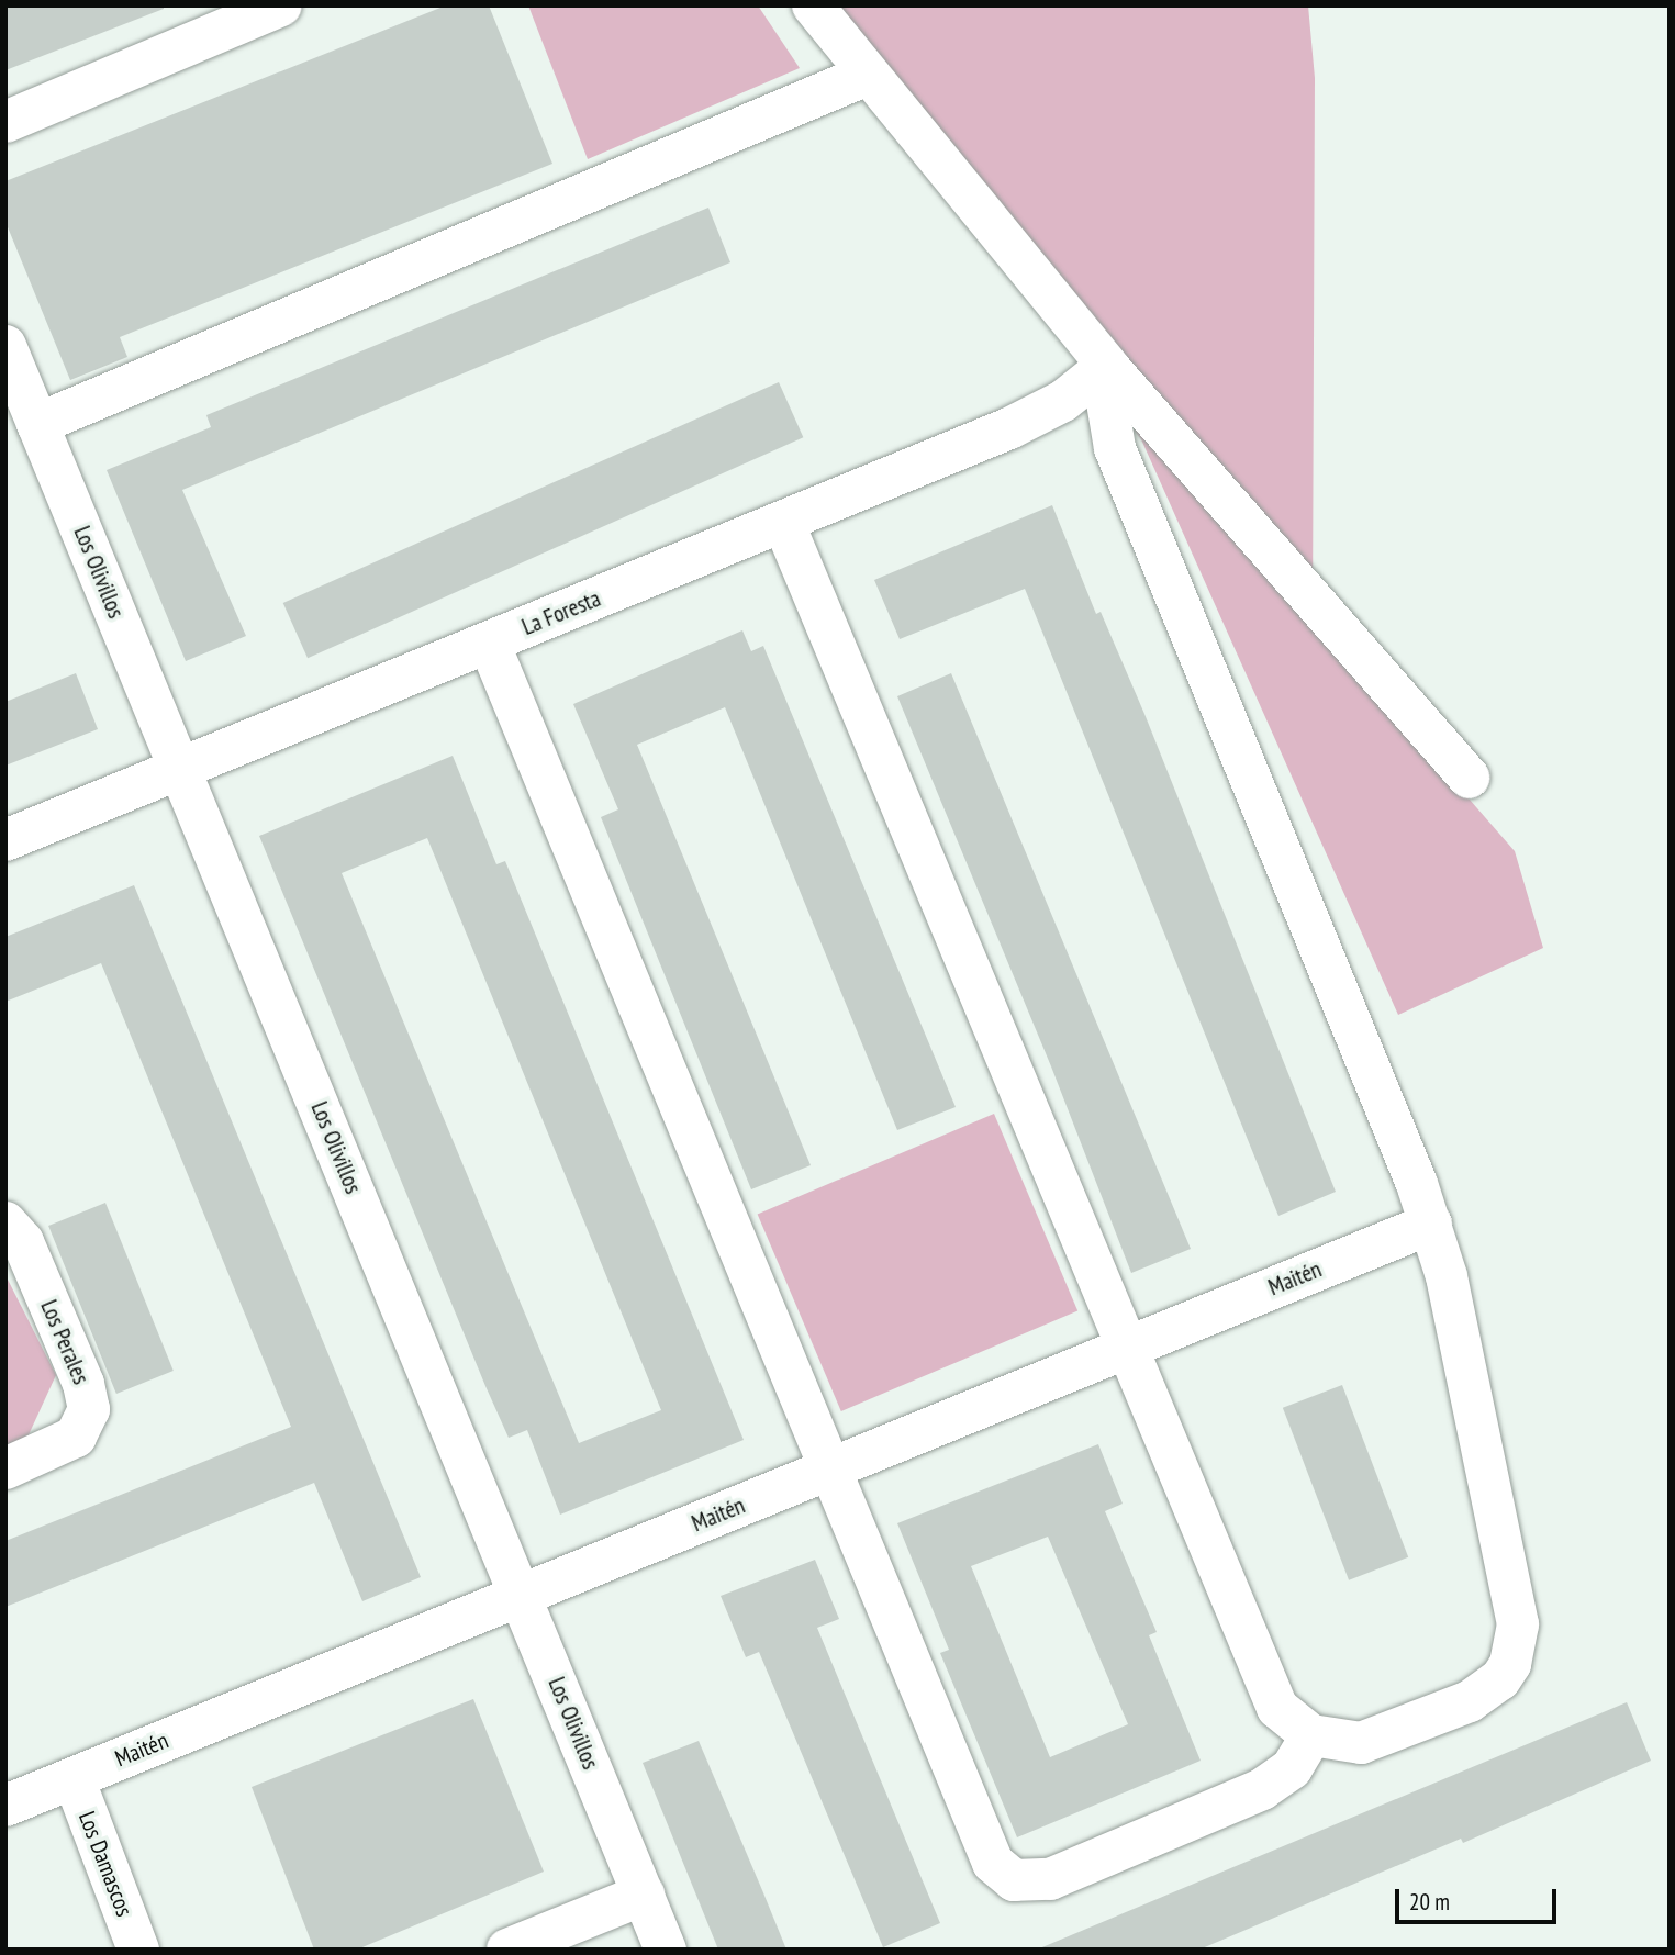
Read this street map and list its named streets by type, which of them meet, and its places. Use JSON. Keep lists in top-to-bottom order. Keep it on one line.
{"streets":{"street":["Los Olivillos","La Foresta","Maitén","Los Perales","Los Damascos"]},"crossings":[["Los Olivillos","La Foresta"],["Los Olivillos","Maitén"],["Maitén","Los Damascos"]],"scale_bar":"20 m"}
